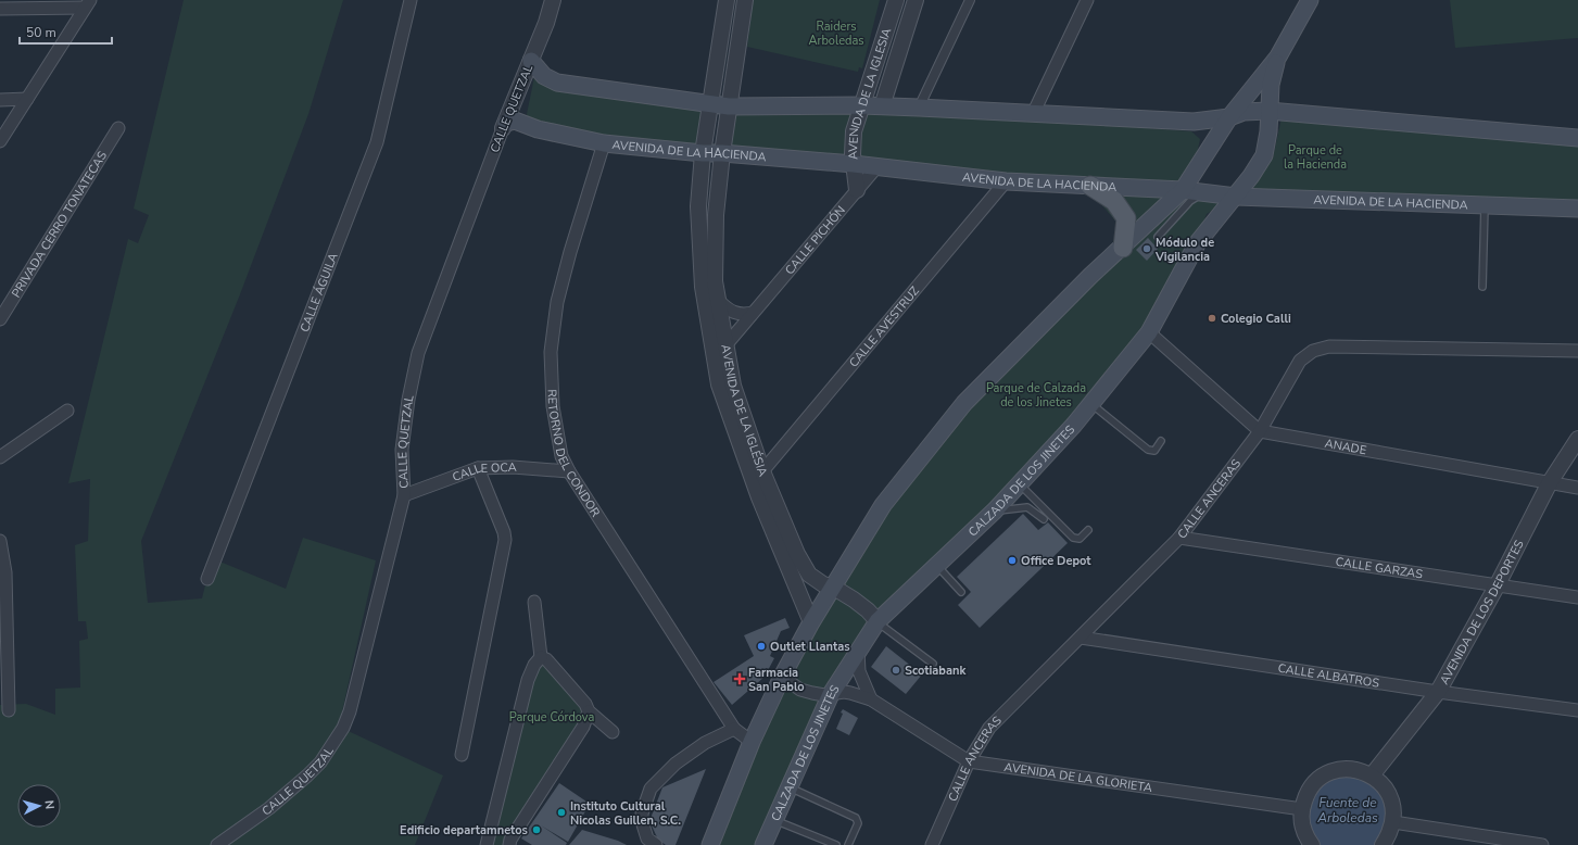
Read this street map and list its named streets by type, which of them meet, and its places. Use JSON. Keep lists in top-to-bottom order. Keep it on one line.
{"streets":{"main road":["AVENIDA DE LA HACIENDA","CALZADA DE LOS JINETES"],"street":["AVENIDA DE LA IGLESIA","CALLE QUETZAL","PRIVADA CERRO TONATECAS","CALLE PICHÓN","CALLE ÁGUILA","CALLE AVESTRUZ","AVENIDA DE LA IGLÉSIA","ANADE","RETORNO DEL CONDOR","CALLE OCA","CALLE ANCERAS","CALLE GARZAS","AVENIDA DE LOS DEPORTES","CALLE ALBATROS","AVENIDA DE LA GLORIETA"]},"crossings":[["AVENIDA DE LA IGLESIA","AVENIDA DE LA HACIENDA"],["AVENIDA DE LA IGLESIA","CALLE PICHÓN"],["CALLE QUETZAL","AVENIDA DE LA HACIENDA"],["CALLE QUETZAL","CALLE OCA"],["AVENIDA DE LA HACIENDA","CALLE PICHÓN"],["AVENIDA DE LA HACIENDA","CALLE AVESTRUZ"],["AVENIDA DE LA HACIENDA","AVENIDA DE LA IGLÉSIA"],["AVENIDA DE LA HACIENDA","RETORNO DEL CONDOR"],["AVENIDA DE LA HACIENDA","CALZADA DE LOS JINETES"],["CALLE PICHÓN","AVENIDA DE LA IGLÉSIA"],["CALLE AVESTRUZ","AVENIDA DE LA IGLÉSIA"],["AVENIDA DE LA IGLÉSIA","CALZADA DE LOS JINETES"],["ANADE","CALLE ANCERAS"],["ANADE","AVENIDA DE LOS DEPORTES"],["RETORNO DEL CONDOR","CALLE OCA"],["CALZADA DE LOS JINETES","AVENIDA DE LA GLORIETA"],["CALLE ANCERAS","CALLE GARZAS"],["CALLE ANCERAS","CALLE ALBATROS"],["CALLE ANCERAS","AVENIDA DE LA GLORIETA"],["CALLE GARZAS","AVENIDA DE LOS DEPORTES"],["AVENIDA DE LOS DEPORTES","CALLE ALBATROS"]],"water":["Fuente de Arboledas"],"parks":["Raiders Arboledas","Parque de la Hacienda","Parque de Calzada de los Jinetes","Parque Córdova"],"places":{"other":["Módulo de Vigilancia","Colegio Calli","Office Depot","Outlet Llantas","Scotiabank","Instituto Cultural Nicolas Guillen, S.C.","Edificio departamnetos"],"health":["Farmacia San Pablo"]},"scale_bar":"50 m","north":"right"}
